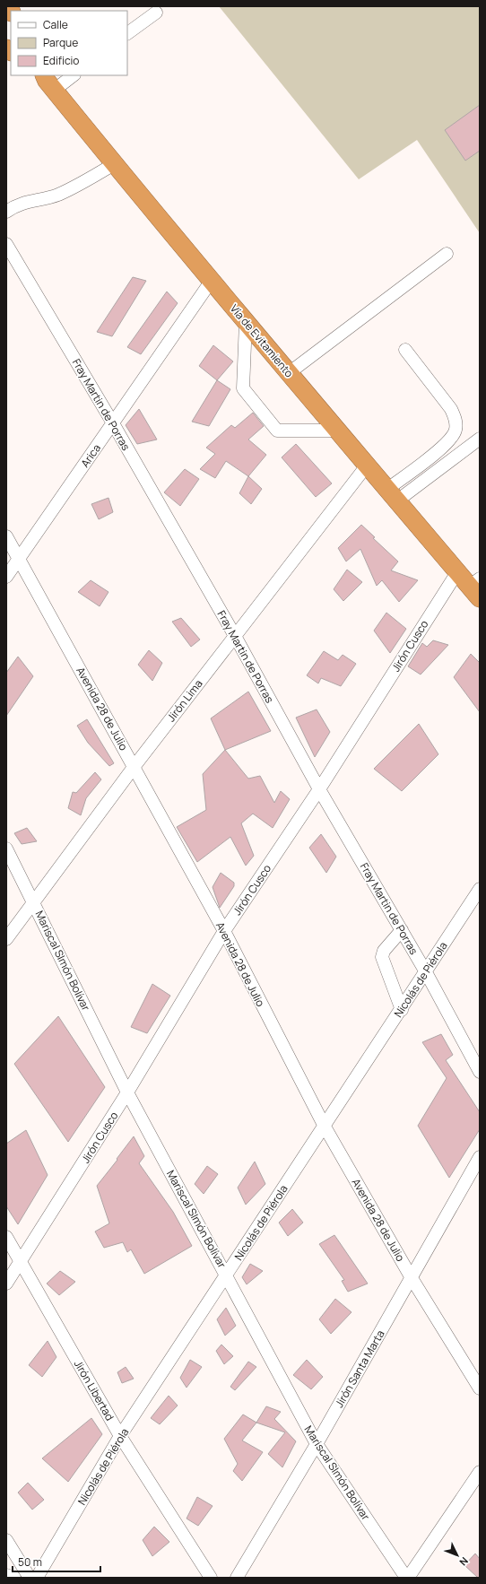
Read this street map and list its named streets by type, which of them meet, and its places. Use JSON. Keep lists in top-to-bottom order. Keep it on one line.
{"streets":{"highway":["Vía de Evitamiento"],"street":["Fray Martin de Porras","Arica","Jirón Cusco","Jirón Lima","Avenida 28 de Julio","Mariscal SImón Bolívar","Nicolás de Piérola","Jirón Santa Marta","Jirón Libertad"]},"crossings":[["Vía de Evitamiento","Arica"],["Vía de Evitamiento","Jirón Cusco"],["Vía de Evitamiento","Jirón Lima"],["Fray Martin de Porras","Arica"],["Fray Martin de Porras","Jirón Cusco"],["Fray Martin de Porras","Jirón Lima"],["Fray Martin de Porras","Nicolás de Piérola"],["Arica","Avenida 28 de Julio"],["Jirón Cusco","Avenida 28 de Julio"],["Jirón Cusco","Mariscal SImón Bolívar"],["Jirón Cusco","Jirón Libertad"],["Jirón Lima","Avenida 28 de Julio"],["Jirón Lima","Mariscal SImón Bolívar"],["Avenida 28 de Julio","Nicolás de Piérola"],["Avenida 28 de Julio","Jirón Santa Marta"],["Mariscal SImón Bolívar","Nicolás de Piérola"],["Mariscal SImón Bolívar","Jirón Santa Marta"],["Nicolás de Piérola","Jirón Libertad"]],"legend":["Calle","Parque","Edificio"],"scale_bar":"50 m","north":"bottom right"}
